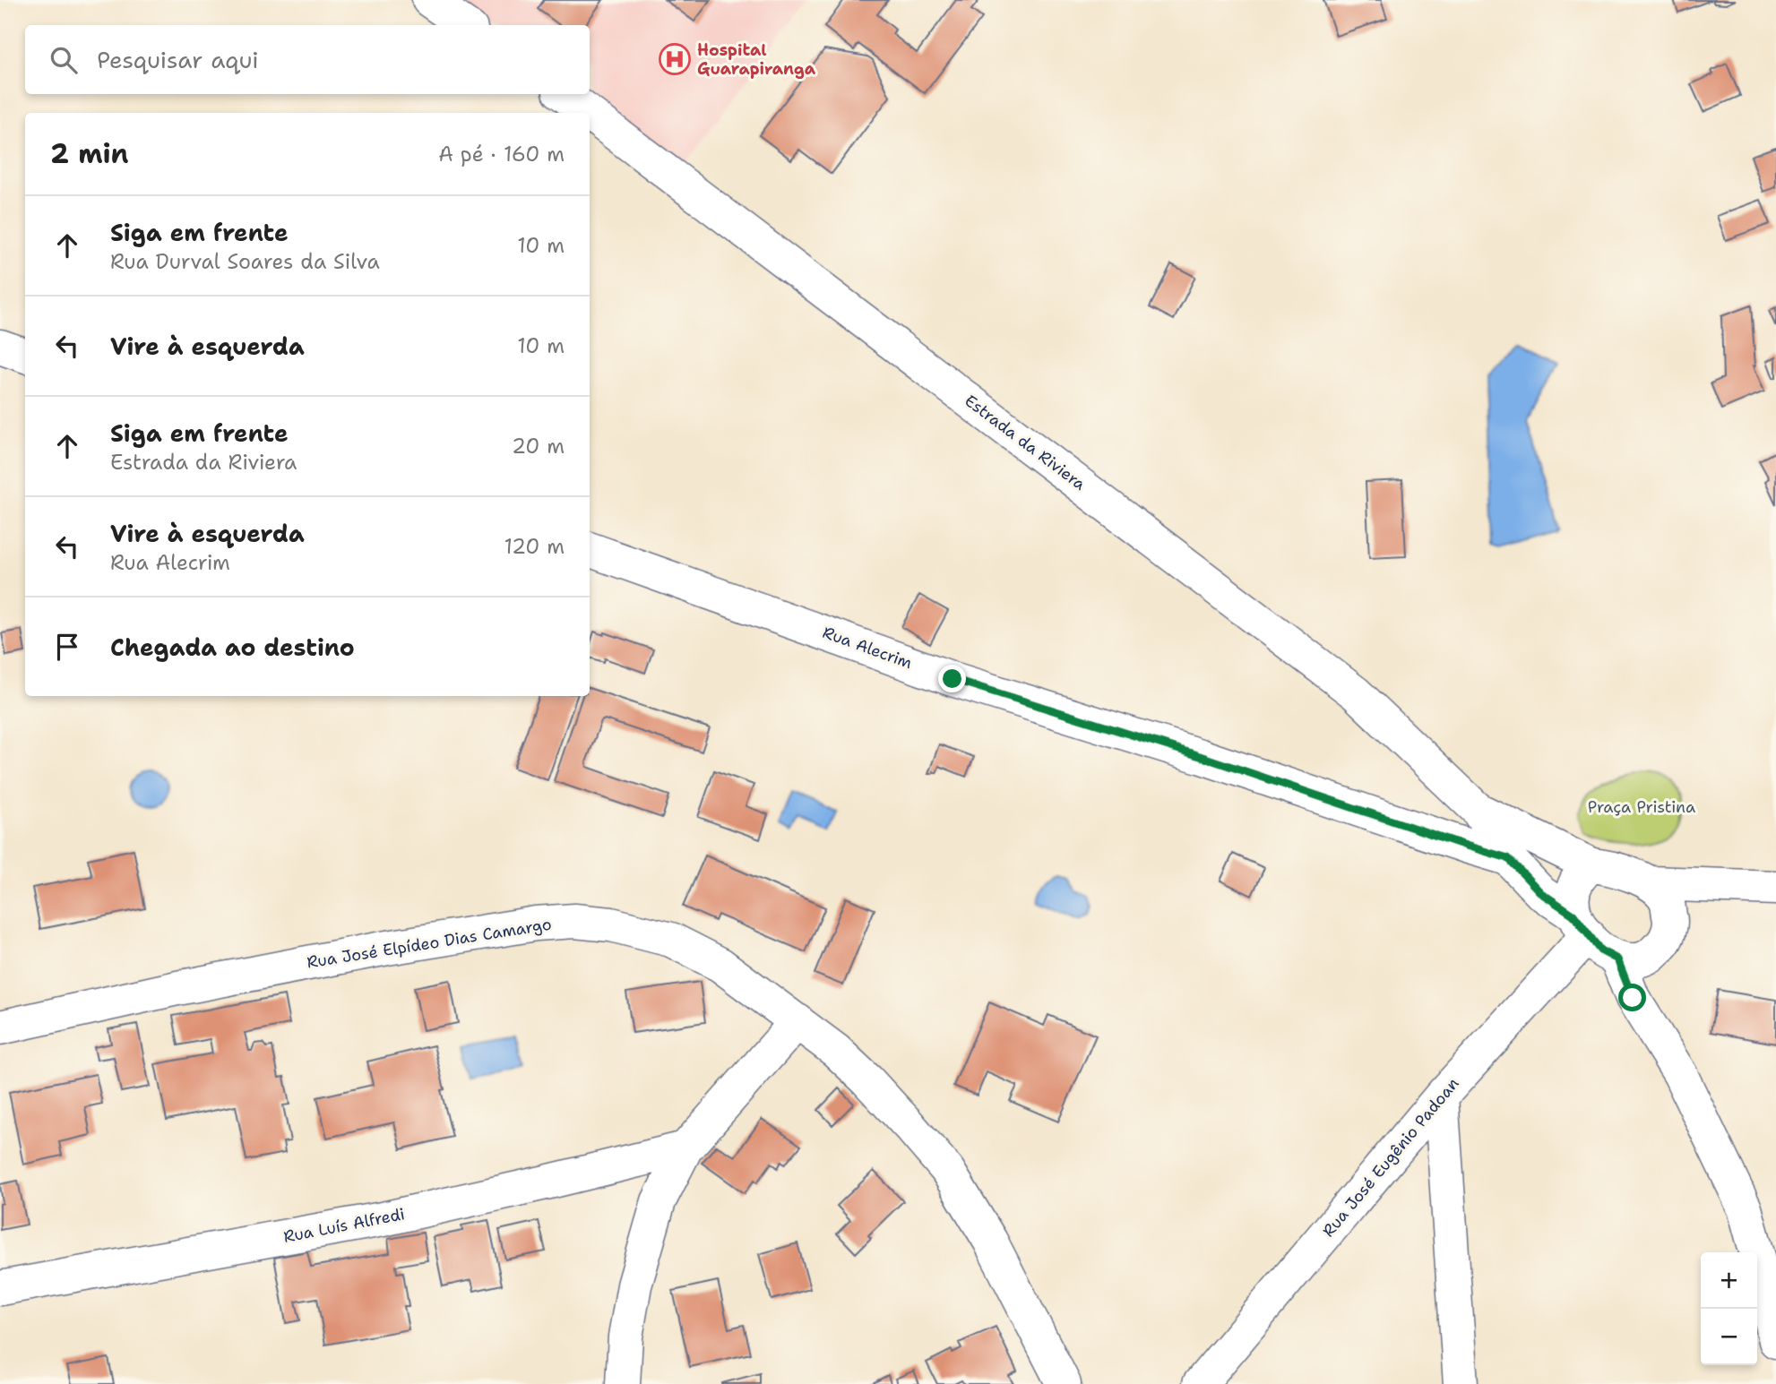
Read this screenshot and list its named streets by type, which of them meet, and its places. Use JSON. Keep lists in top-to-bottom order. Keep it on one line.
{"streets":{"street":["Estrada da Riviera","Rua Alecrim","Rua José Elpídeo Dias Camargo","Rua José Eugênio Padoan","Rua Luís Alfredi"]},"crossings":[["Estrada da Riviera","Rua Alecrim"],["Estrada da Riviera","Rua José Eugênio Padoan"]],"parks":["Praça Pristina"],"places":{"hospital":["Hospital Guarapiranga"]},"page":{"search":"Pesquisar aqui","heading":["2 min","A pé · 160 m"],"list":[["Siga em frente","Rua Durval Soares da Silva","10 m"],["Vire à esquerda","10 m"],["Siga em frente","Estrada da Riviera","20 m"],["Vire à esquerda","Rua Alecrim","120 m"],"Chegada ao destino"],"map_buttons":["+","−"]}}
